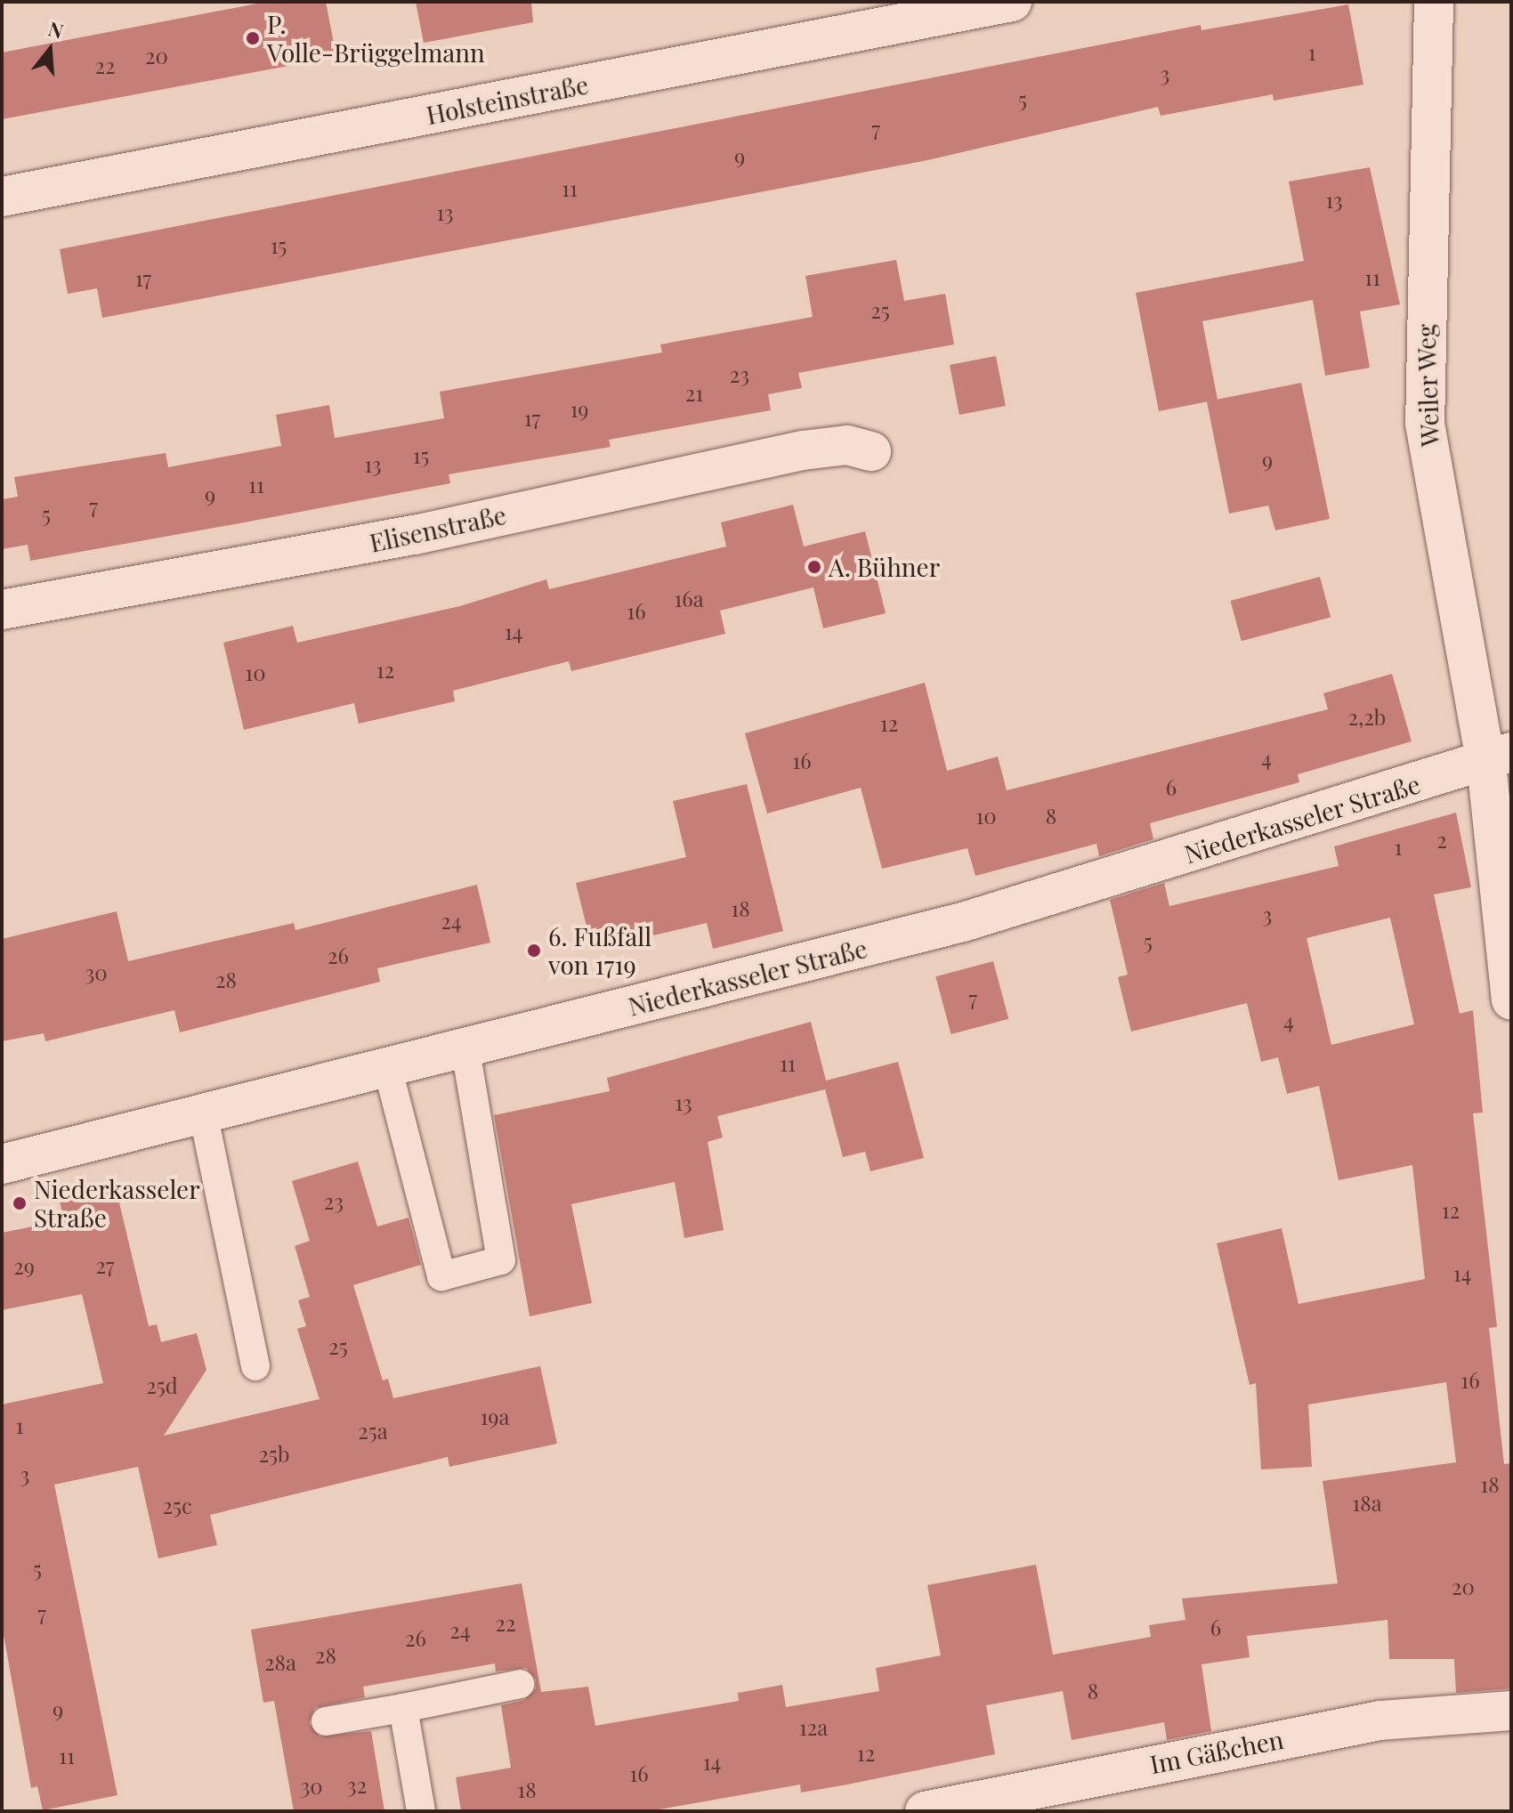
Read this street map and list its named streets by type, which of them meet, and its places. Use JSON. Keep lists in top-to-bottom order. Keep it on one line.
{"streets":{"street":["Holsteinstraße","Weiler Weg","Elisenstraße","Niederkasseler Straße","Im Gäßchen"]},"crossings":[["Weiler Weg","Niederkasseler Straße"]],"places":["P. Volle-Brüggelmann","A. Bühner","6. Fußfall von 1719","Niederkasseler Straße"],"house_numbers":["1","20","22","3","5","7","9","11","13","13","15","11","17","25","23","21","19","17","15","9","13","11","9","7","5","16a","16","14","12","10","2,2b","12","4","16","6","10","8","2","1","18","3","24","5","26","30","28","7","4","11","13","23","12","27","29","14","25","16","25d","19a","1","25a","25b","3","18","18a","25c","5","20","7","22","6","24","26","28","28a","8","9","12a","12","11","14","16","32","30","18"],"north":"top"}
